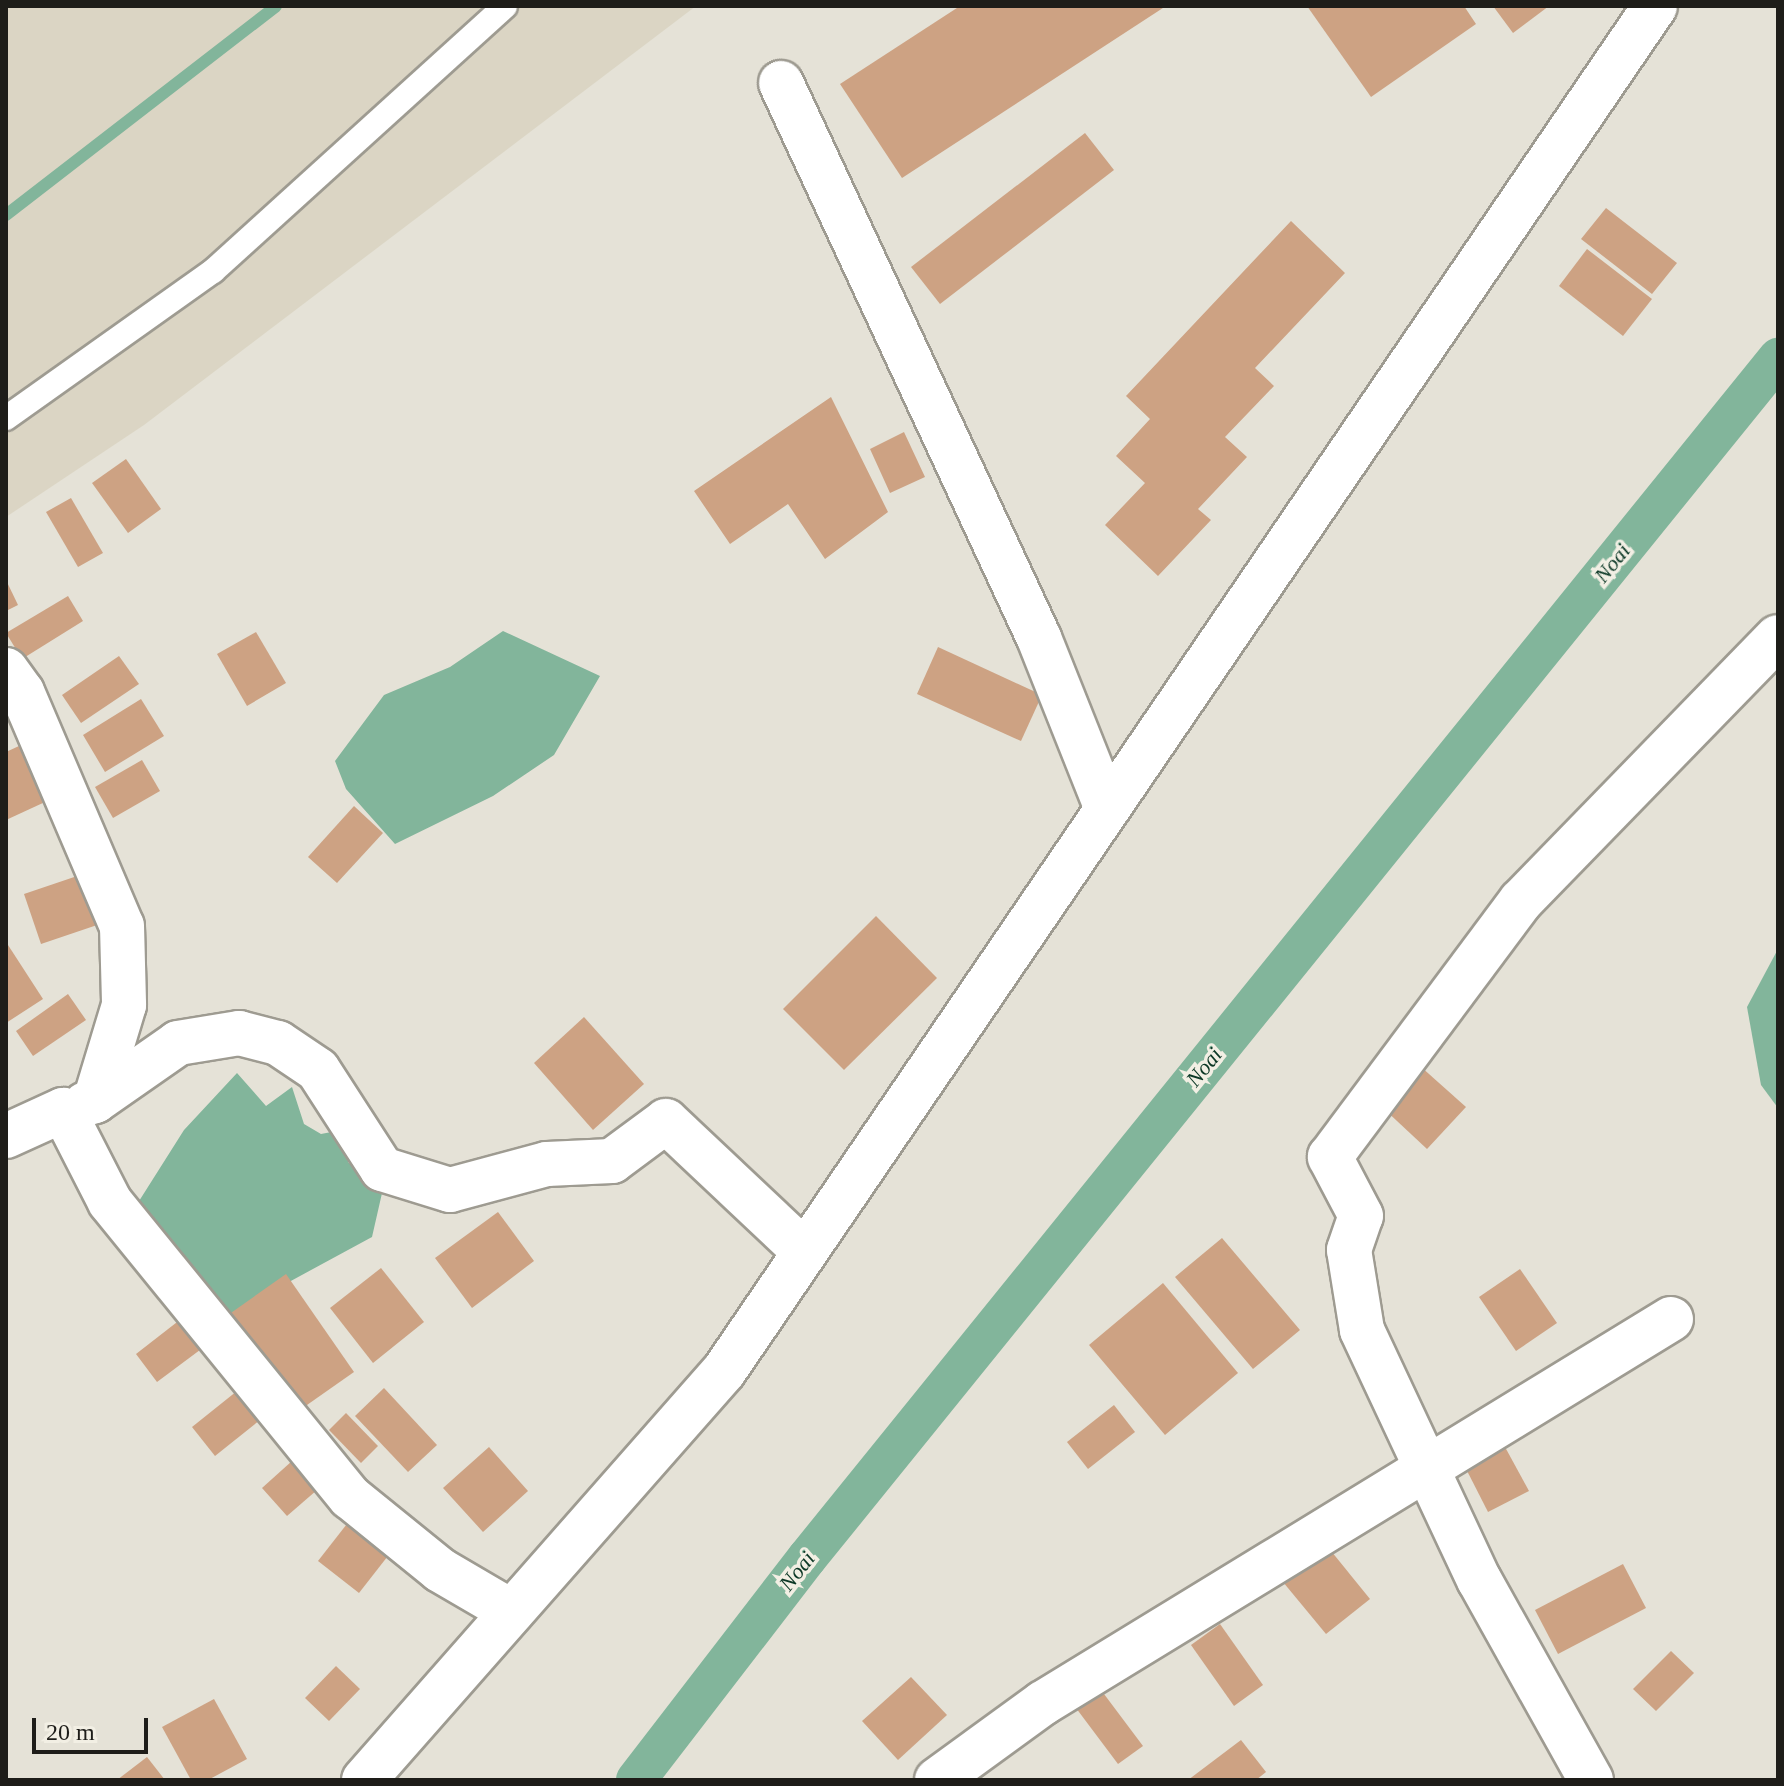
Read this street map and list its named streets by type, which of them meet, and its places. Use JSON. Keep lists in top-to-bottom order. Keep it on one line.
{"water":["Noai"],"scale_bar":"20 m"}
